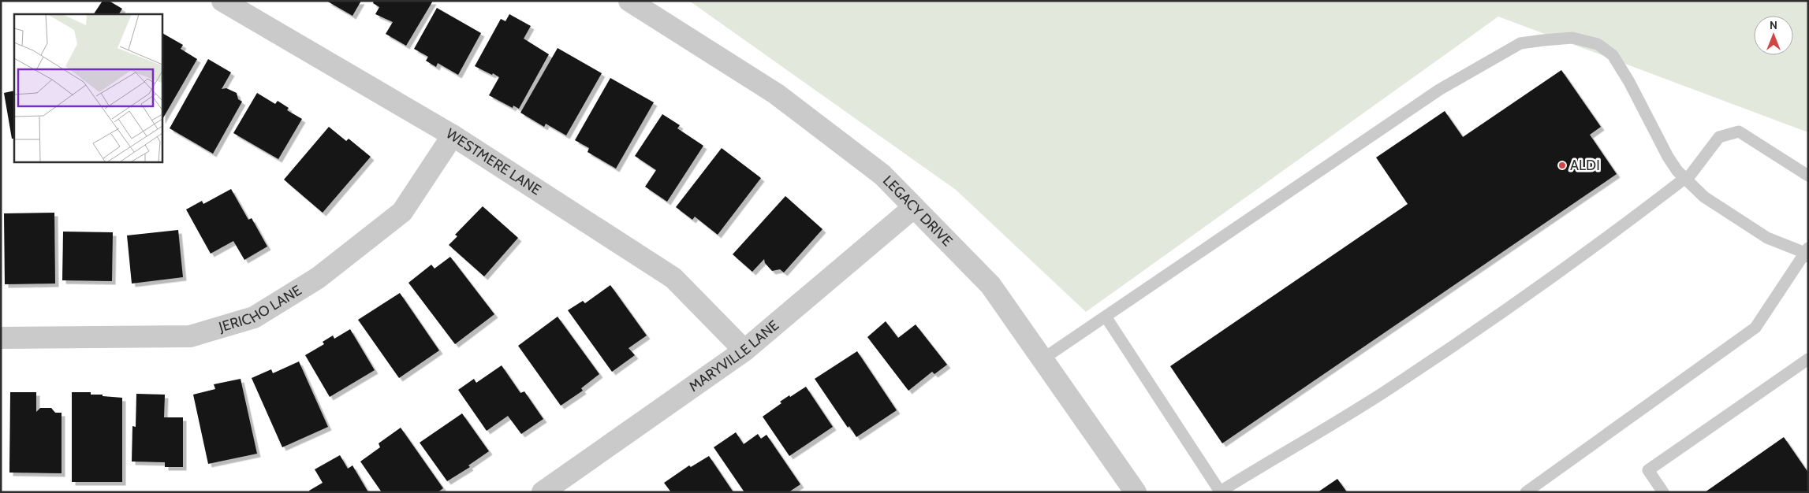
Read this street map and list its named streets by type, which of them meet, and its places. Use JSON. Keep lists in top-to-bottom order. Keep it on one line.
{"streets":{"street":["WESTMERE LANE","LEGACY DRIVE","JERICHO LANE","MARYVILLE LANE"]},"crossings":[["WESTMERE LANE","JERICHO LANE"],["WESTMERE LANE","MARYVILLE LANE"],["LEGACY DRIVE","MARYVILLE LANE"]],"places":["ALDI"],"north":"top"}
